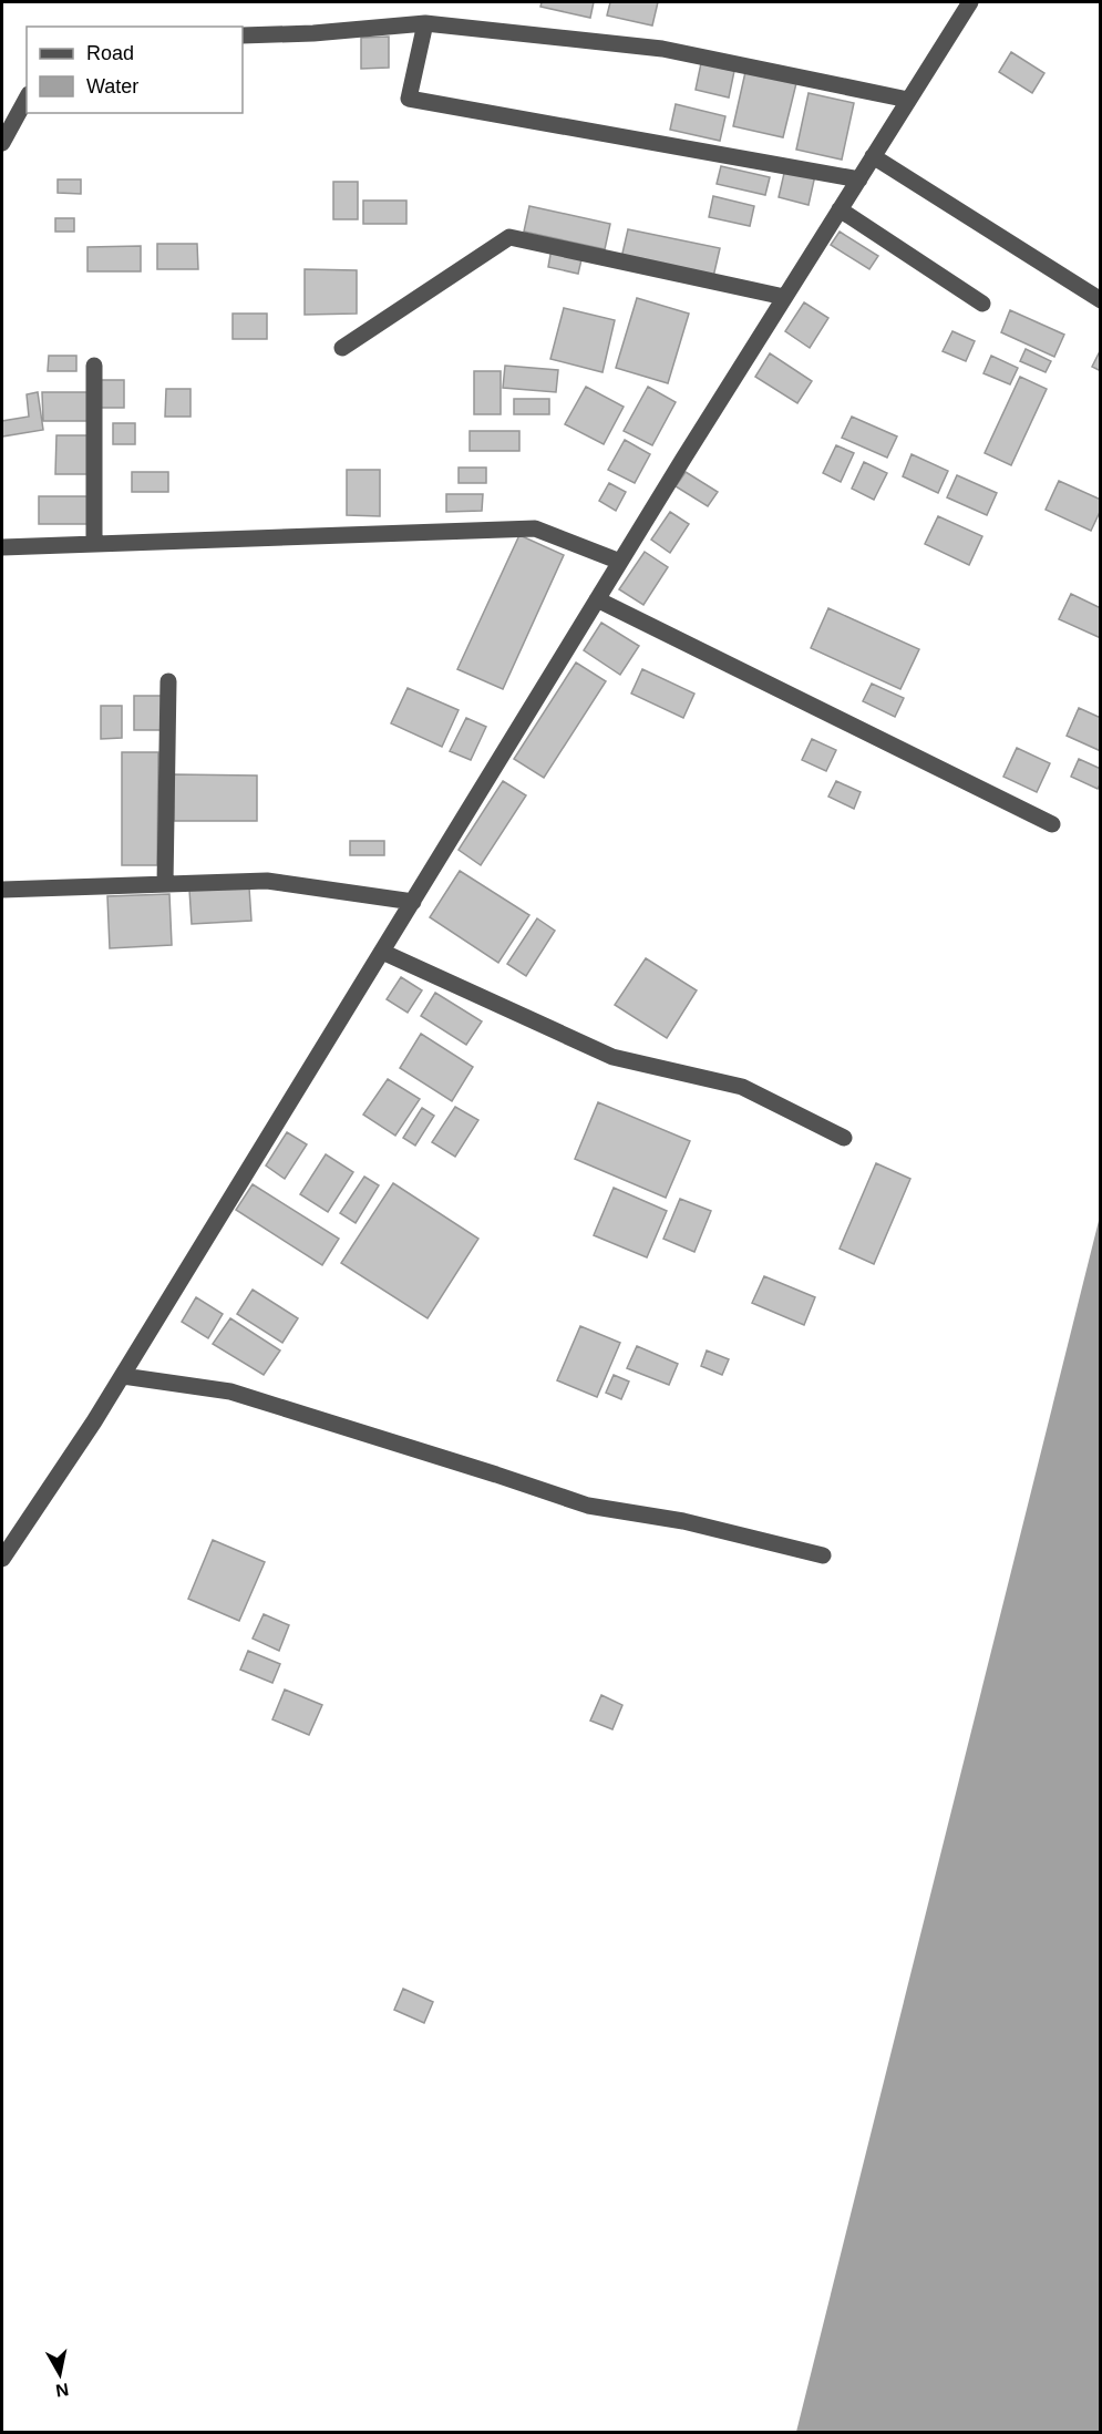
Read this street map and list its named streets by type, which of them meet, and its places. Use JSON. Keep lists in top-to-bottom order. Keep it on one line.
{"legend":["Road","Water"],"north":"bottom"}
